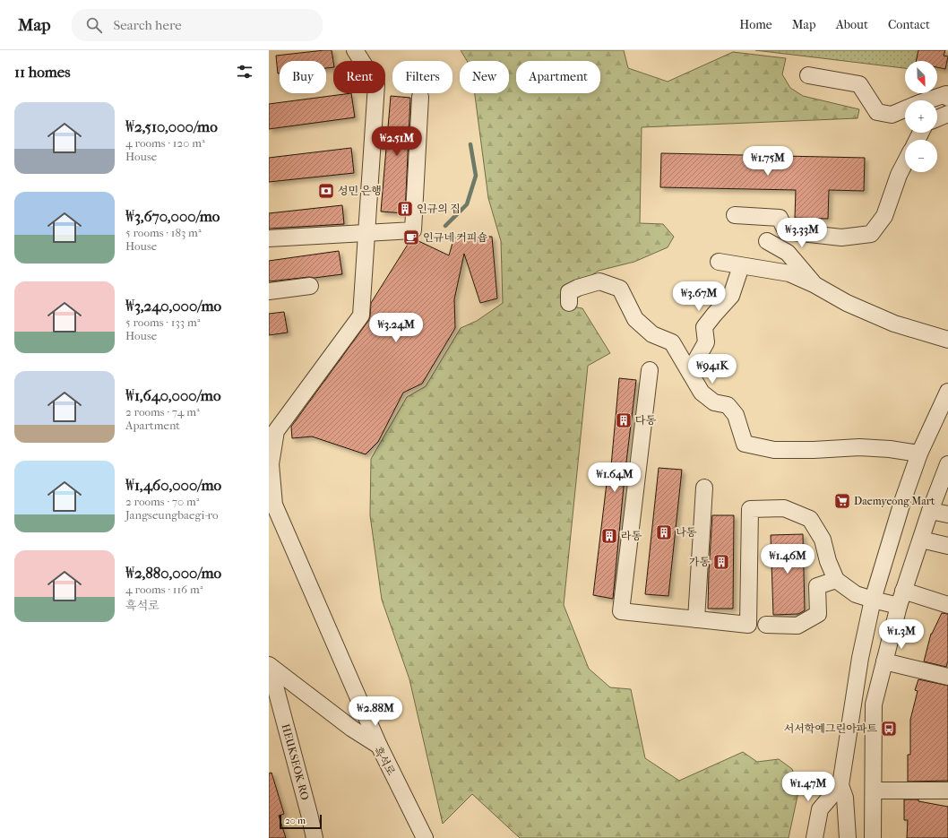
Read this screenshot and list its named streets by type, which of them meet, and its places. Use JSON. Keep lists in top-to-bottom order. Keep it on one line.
{"streets":{"street":["흑석로","HEUKSEOK-RO"]},"crossings":[["흑석로","HEUKSEOK-RO"]],"places":{"bank":["성민 은행"],"building":["인규의 집","다동","나동","라동","가동"],"cafe":["인규네 커피숍"],"supermarket":["Daemyeong Mart"],"bus stop":["서서학예그린아파트"]},"scale_bar":"20 m","north":"bottom right","page":{"header":"Map","search":"Search here","nav":["Home","Map","About","Contact"],"heading":"11 homes","map_buttons":["+","−"],"chip":["Buy","Rent","Filters","New","Apartment"],"list":[{"name":"₩2,510,000/mo","note":"4 rooms · 120 m² · House"},{"name":"₩3,670,000/mo","note":"5 rooms · 183 m² · House"},{"name":"₩3,240,000/mo","note":"5 rooms · 133 m² · House"},{"name":"₩1,640,000/mo","note":"2 rooms · 74 m² · Apartment"},{"name":"₩1,460,000/mo","note":"2 rooms · 70 m² · Jangseungbaegi-ro"},{"name":"₩2,880,000/mo","note":"4 rooms · 116 m² · 흑석로"}],"price":["₩2.51M","₩1.75M","₩3.33M","₩3.67M","₩3.24M","₩941K","₩1.64M","₩1.46M","₩1.3M","₩2.88M","₩1.47M"],"scale":"20 m"}}
